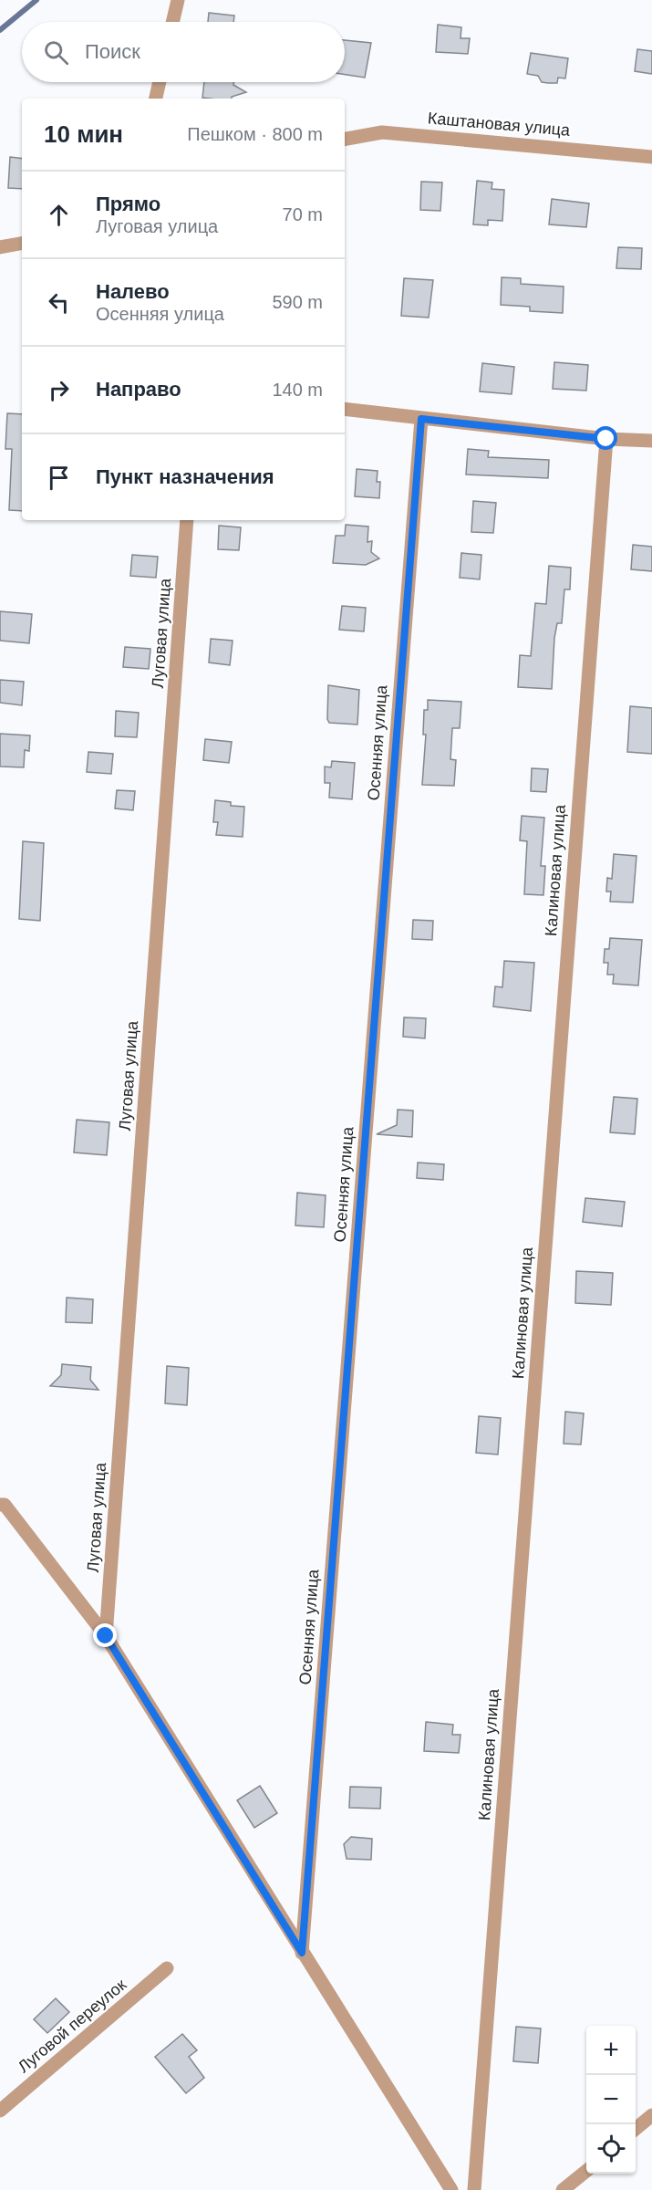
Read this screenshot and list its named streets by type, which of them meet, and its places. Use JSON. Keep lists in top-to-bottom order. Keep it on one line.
{"streets":{"street":["Каштановая улица","Луговая улица","Осенняя улица","Калиновая улица","Луговой переулок"]},"page":{"search":"Поиск","heading":["10 мин","Пешком · 800 m"],"list":[["Прямо","Луговая улица","70 m"],["Налево","Осенняя улица","590 m"],["Направо","140 m"],"Пункт назначения"],"map_buttons":["+","−"]}}
